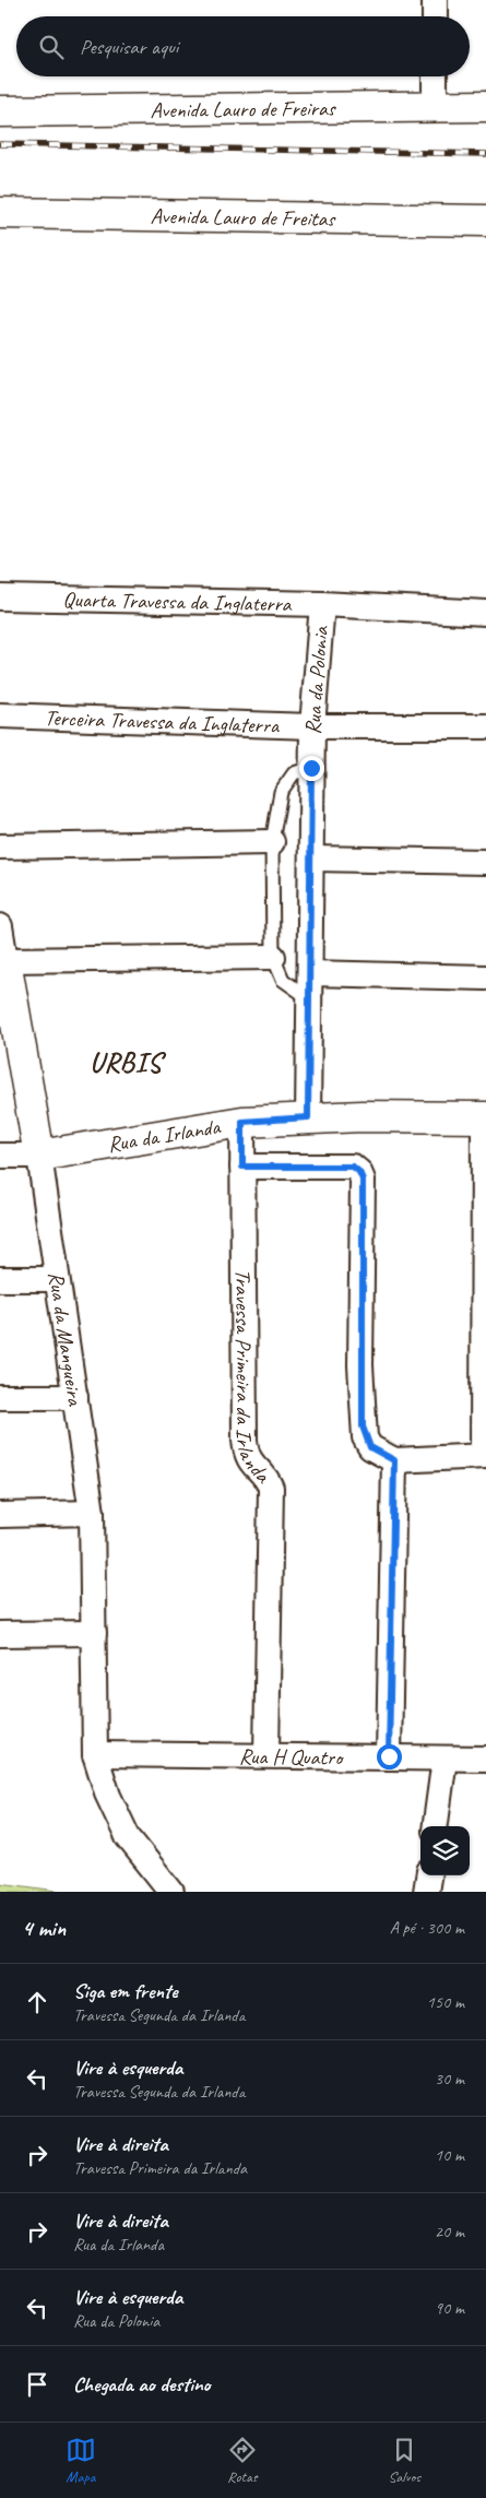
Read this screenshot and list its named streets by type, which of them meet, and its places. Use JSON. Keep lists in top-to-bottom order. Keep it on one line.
{"streets":{"street":["Avenida Lauro de Freiras","Avenida Lauro de Freitas","Quarta Travessa da Inglaterra","Rua da Polonia","Terceira Travessa da Inglaterra","Rua da Irlanda","Rua da Mangueira","Travessa Primeira da Irlanda","Rua H Quatro"]},"crossings":[["Quarta Travessa da Inglaterra","Rua da Polonia"],["Rua da Polonia","Terceira Travessa da Inglaterra"],["Rua da Polonia","Rua da Irlanda"],["Rua da Irlanda","Rua da Mangueira"],["Rua da Irlanda","Travessa Primeira da Irlanda"],["Rua da Mangueira","Rua H Quatro"],["Travessa Primeira da Irlanda","Rua H Quatro"]],"districts":["URBIS"],"page":{"search":"Pesquisar aqui","heading":["4 min","A pé · 300 m"],"list":[["Siga em frente","Travessa Segunda da Irlanda","150 m"],["Vire à esquerda","Travessa Segunda da Irlanda","30 m"],["Vire à direita","Travessa Primeira da Irlanda","10 m"],["Vire à direita","Rua da Irlanda","20 m"],["Vire à esquerda","Rua da Polonia","90 m"],"Chegada ao destino"],"nav":["Mapa","Rotas","Salvos"]}}
